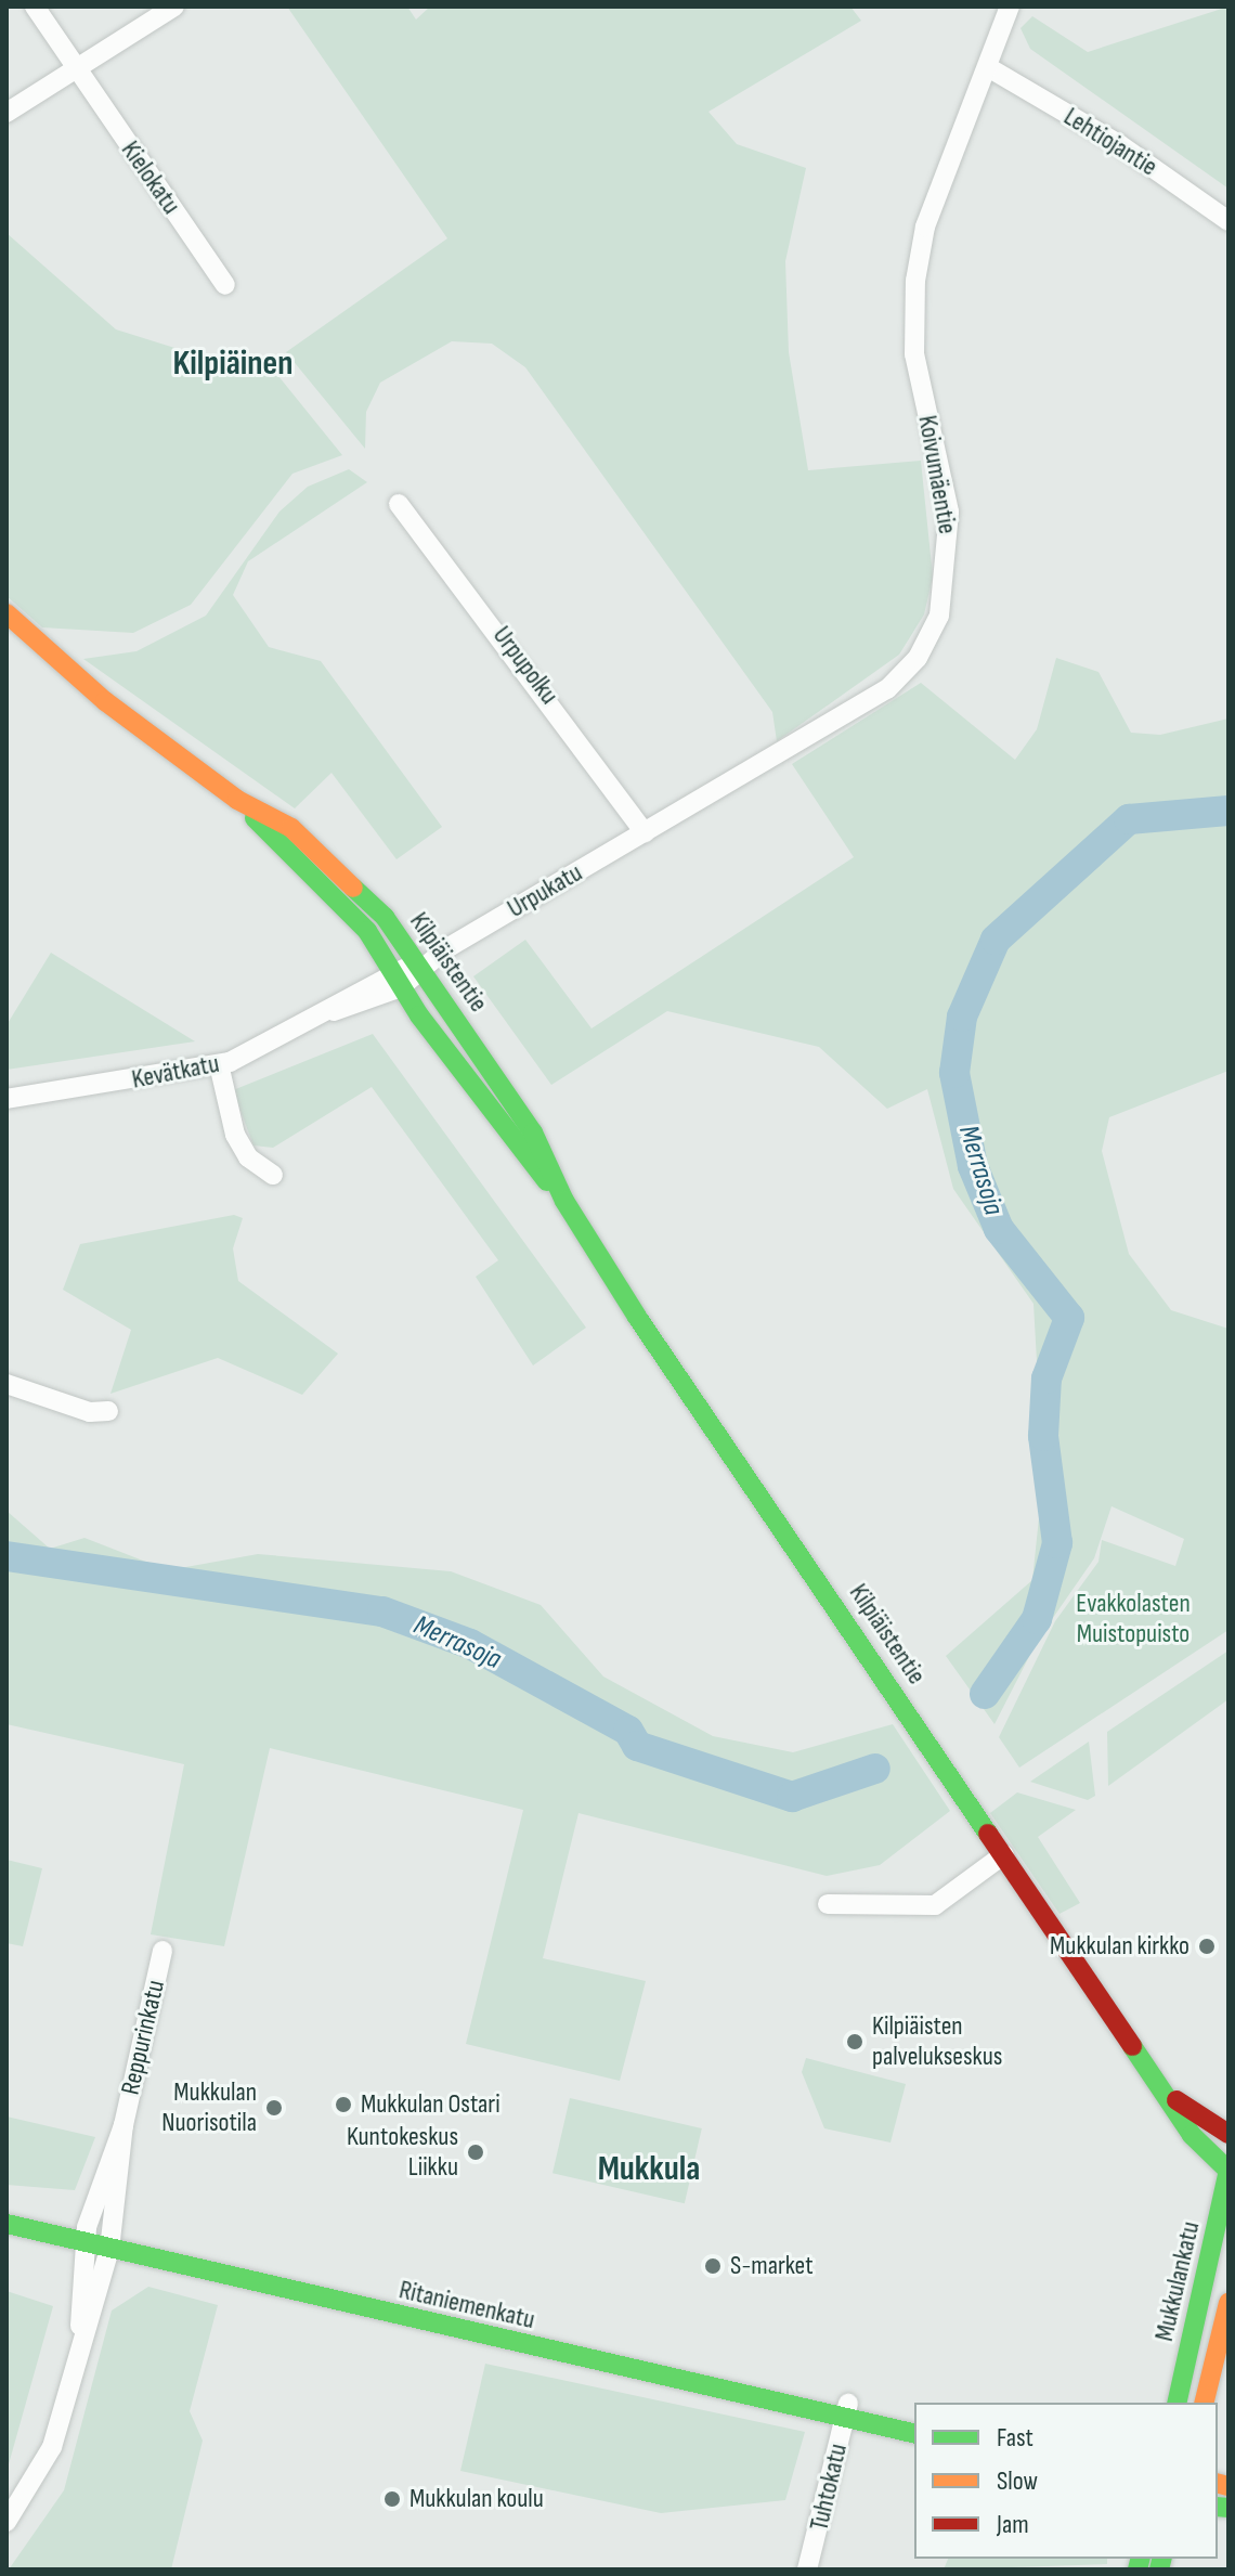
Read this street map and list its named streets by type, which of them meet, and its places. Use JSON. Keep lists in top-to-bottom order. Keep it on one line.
{"streets":{"street":["Lehtiojantie","Kielokatu","Koivumäentie","Urpupolku","Urpukatu","Kilpiäistentie","Kevätkatu","Reppurinkatu","Mukkulankatu","Ritaniemenkatu","Tuhtokatu"]},"crossings":[["Lehtiojantie","Koivumäentie"],["Koivumäentie","Urpukatu"],["Urpupolku","Urpukatu"],["Urpukatu","Kilpiäistentie"],["Urpukatu","Kevätkatu"],["Kilpiäistentie","Kevätkatu"],["Kilpiäistentie","Mukkulankatu"],["Reppurinkatu","Ritaniemenkatu"],["Ritaniemenkatu","Tuhtokatu"]],"districts":["Kilpiäinen","Mukkula"],"water":["Merrasoja"],"parks":["Evakkolasten Muistopuisto"],"places":["Mukkulan kirkko","Kilpiäisten palvelukseskus","Mukkulan Ostari","Mukkulan Nuorisotila","Kuntokeskus Liikku","S-market","Mukkulan koulu"],"legend":["Fast","Slow","Jam"]}
